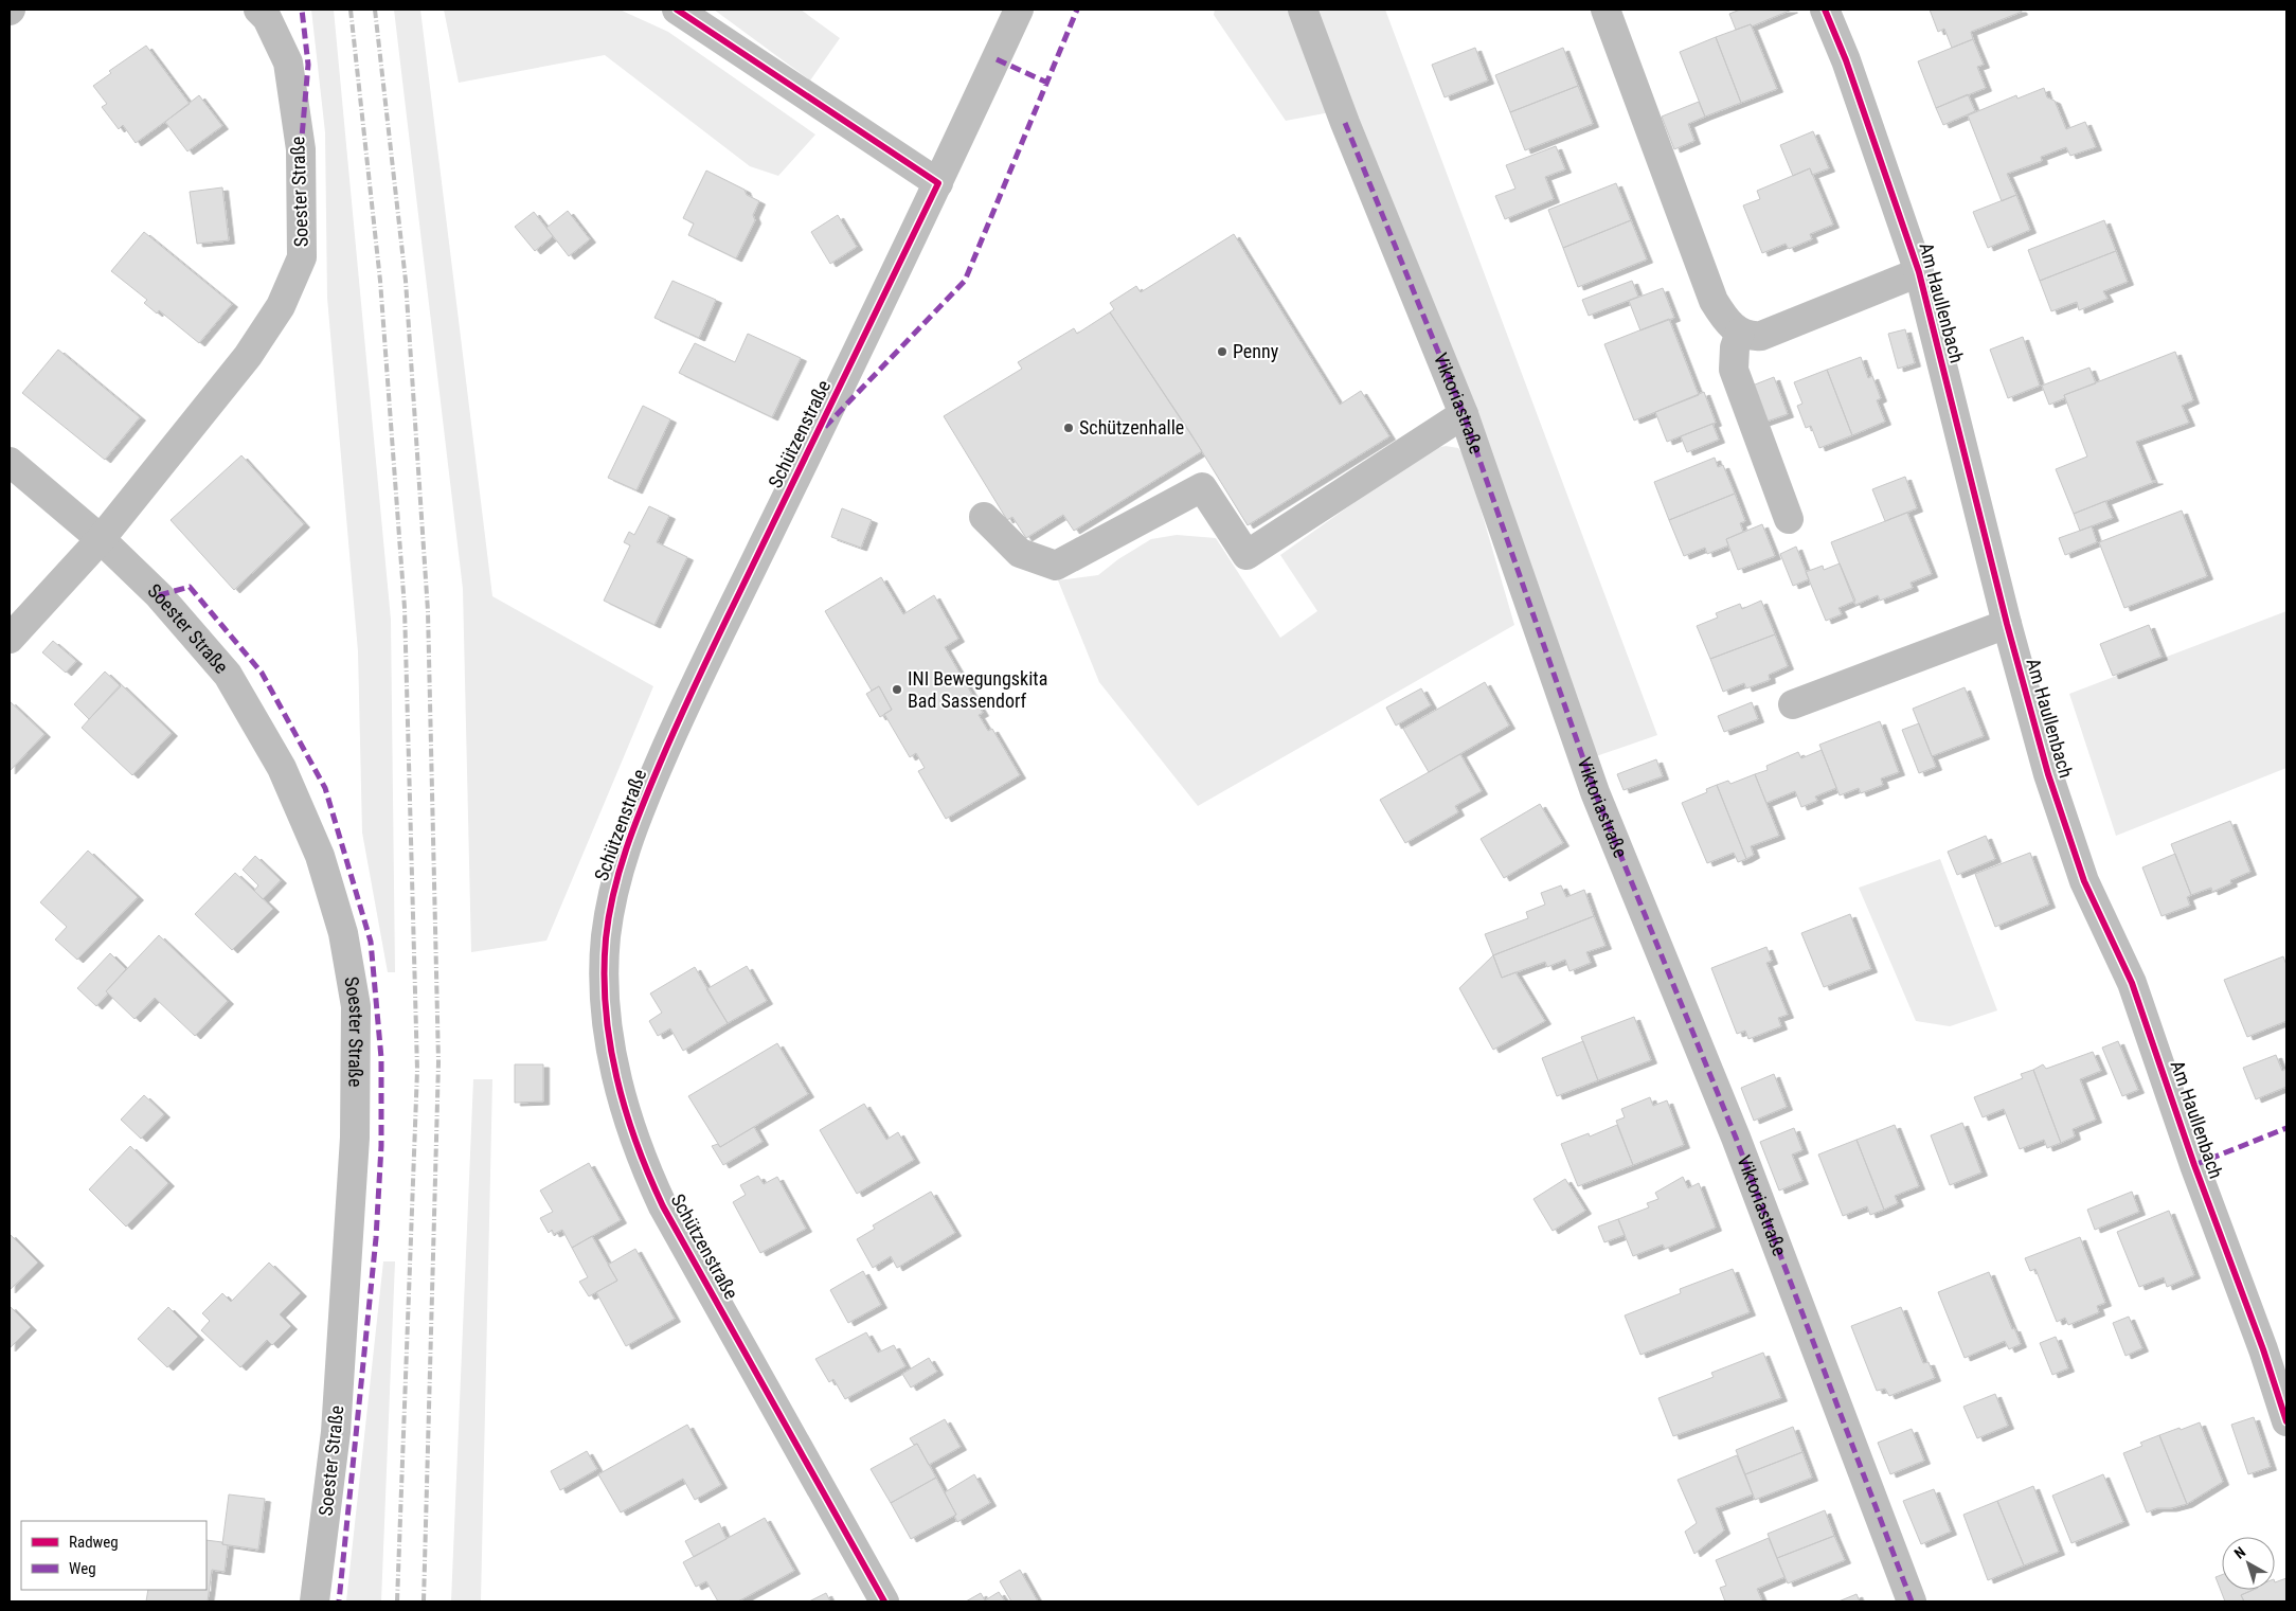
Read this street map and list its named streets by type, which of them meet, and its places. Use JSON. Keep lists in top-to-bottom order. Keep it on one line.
{"streets":{"street":["Soester Straße","Am Haullenbach","Viktoriastraße","Schützenstraße"]},"places":["Penny","Schützenhalle","INI Bewegungskita Bad Sassendorf"],"legend":["Radweg","Weg"],"north":"top left"}
